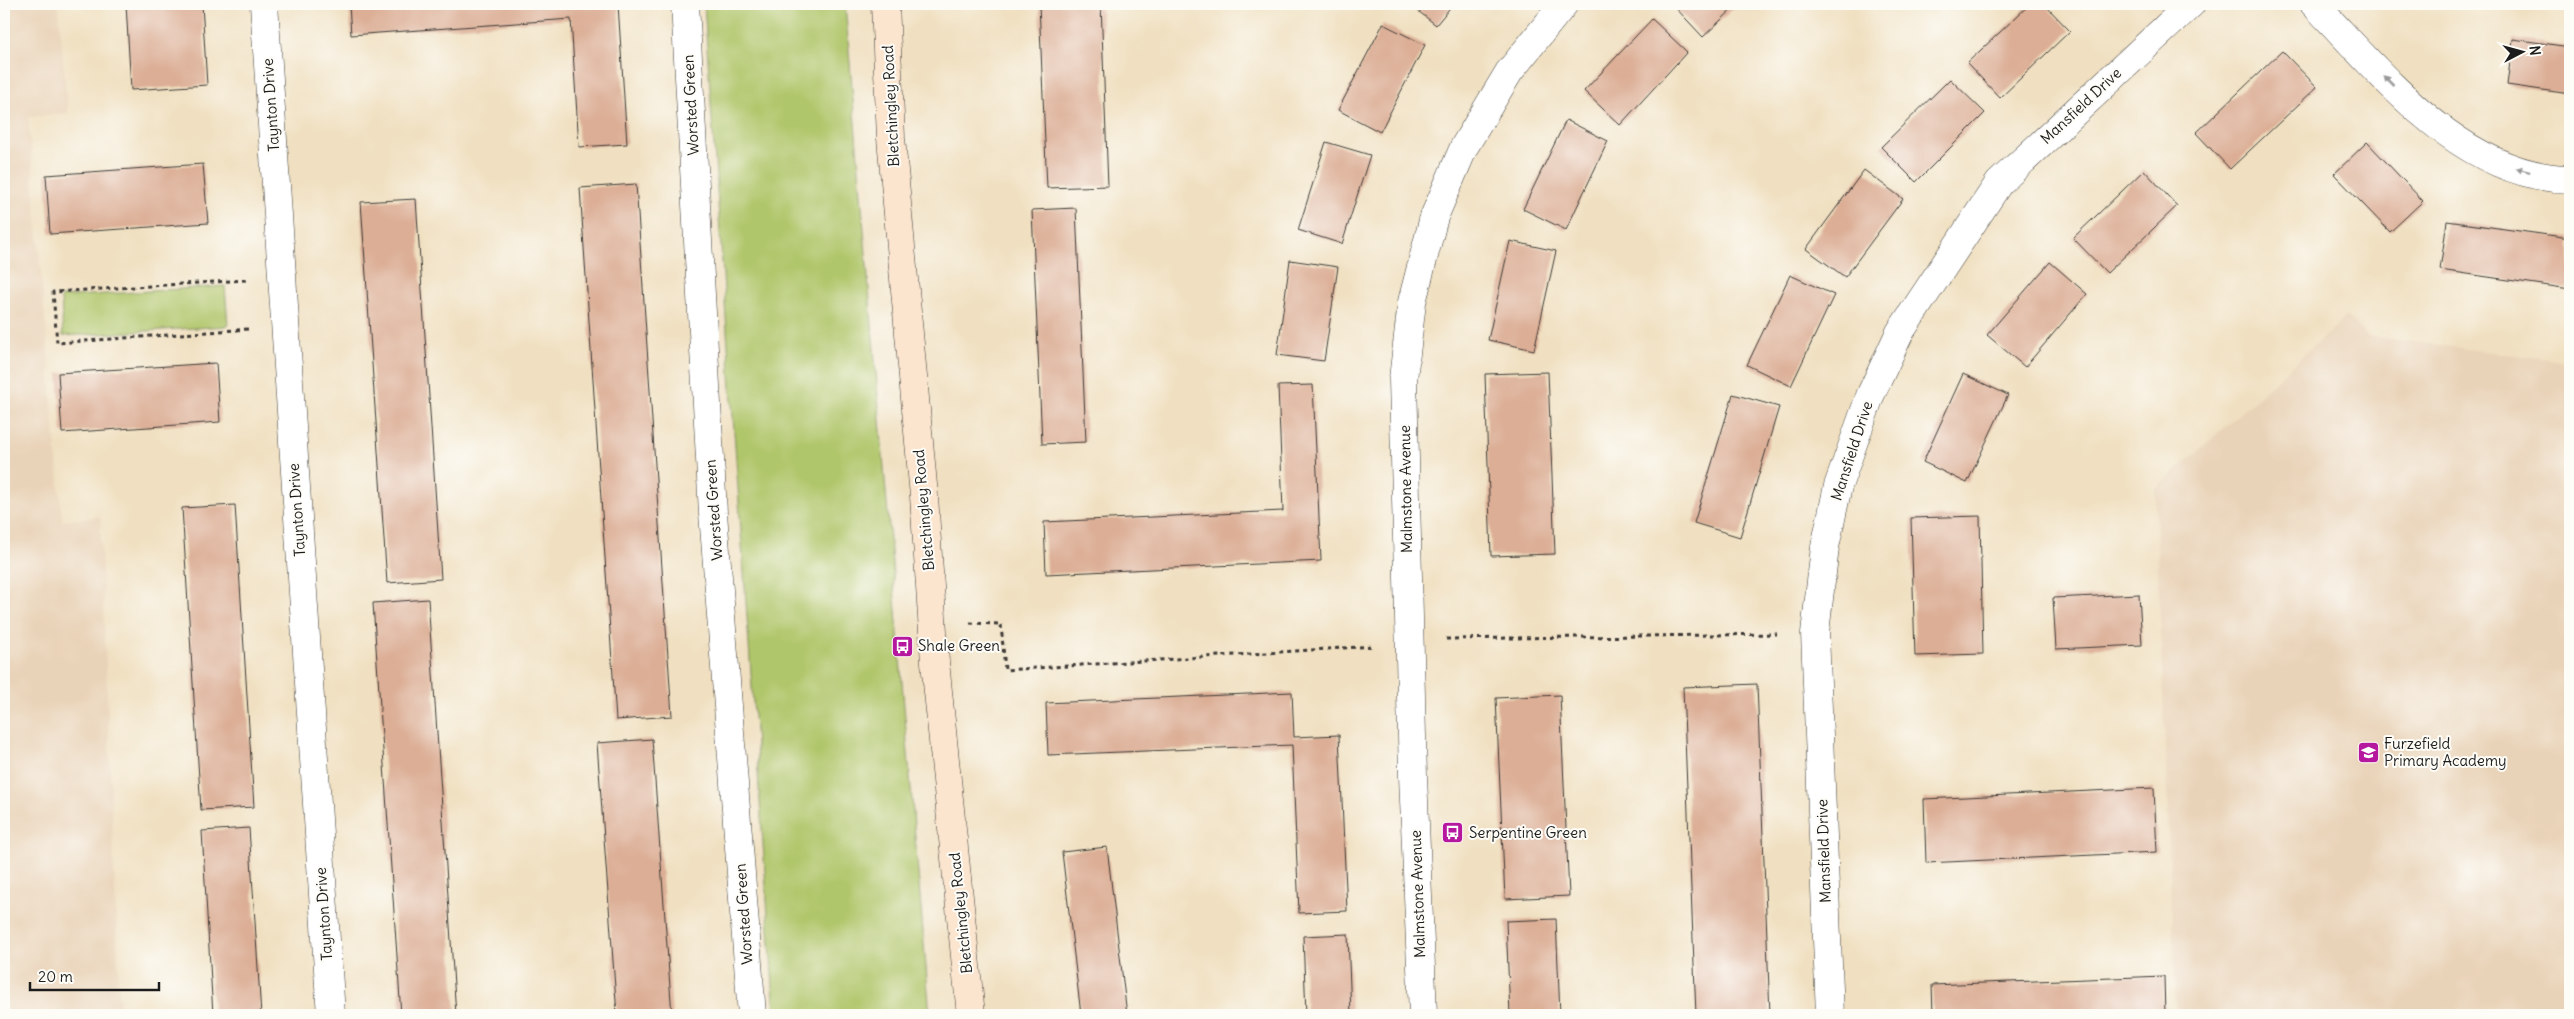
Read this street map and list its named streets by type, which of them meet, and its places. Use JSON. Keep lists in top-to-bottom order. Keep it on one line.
{"streets":{"street":["Taynton Drive","Worsted Green","Bletchingley Road","Mansfield Drive","Malmstone Avenue"]},"places":{"bus stop":["Shale Green","Serpentine Green"],"school or university":["Furzefield Primary Academy"]},"scale_bar":"20 m","north":"right"}
